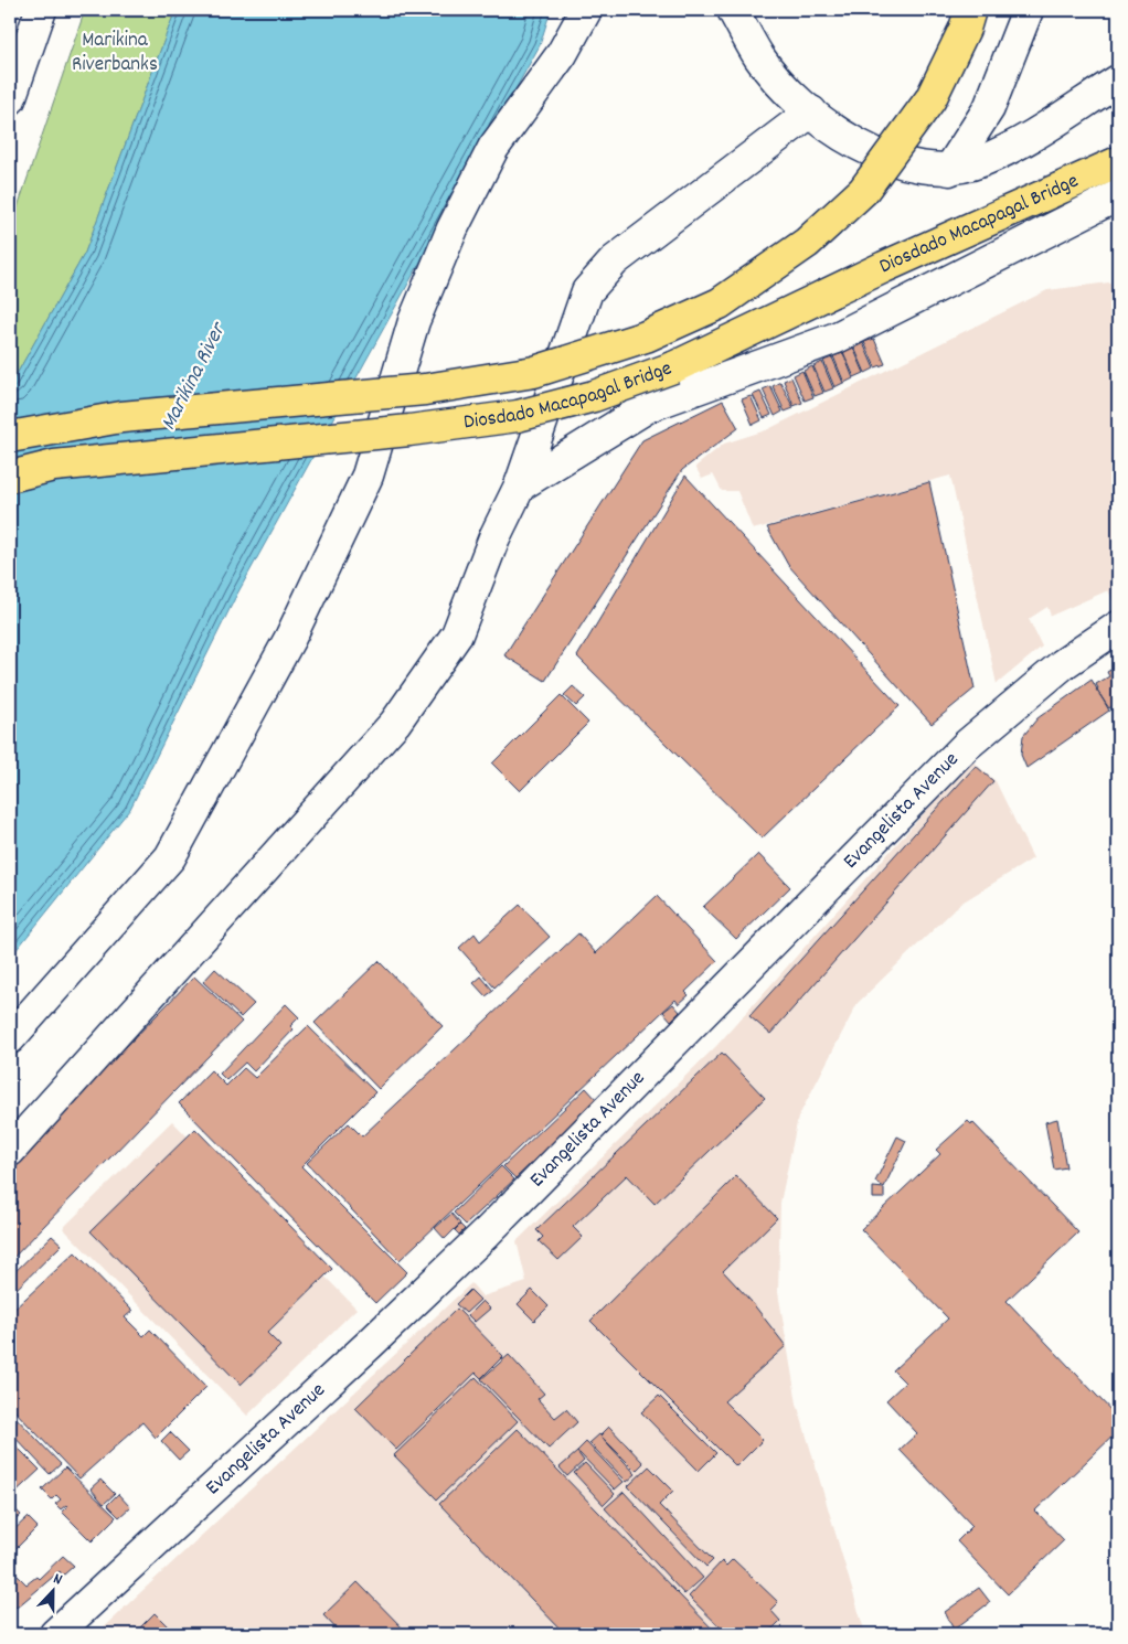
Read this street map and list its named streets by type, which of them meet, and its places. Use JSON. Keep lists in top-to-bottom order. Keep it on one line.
{"streets":{"main road":["Diosdado Macapagal Bridge"],"street":["Evangelista Avenue"]},"water":["Marikina River"],"parks":["Marikina Riverbanks"],"north":"top"}
